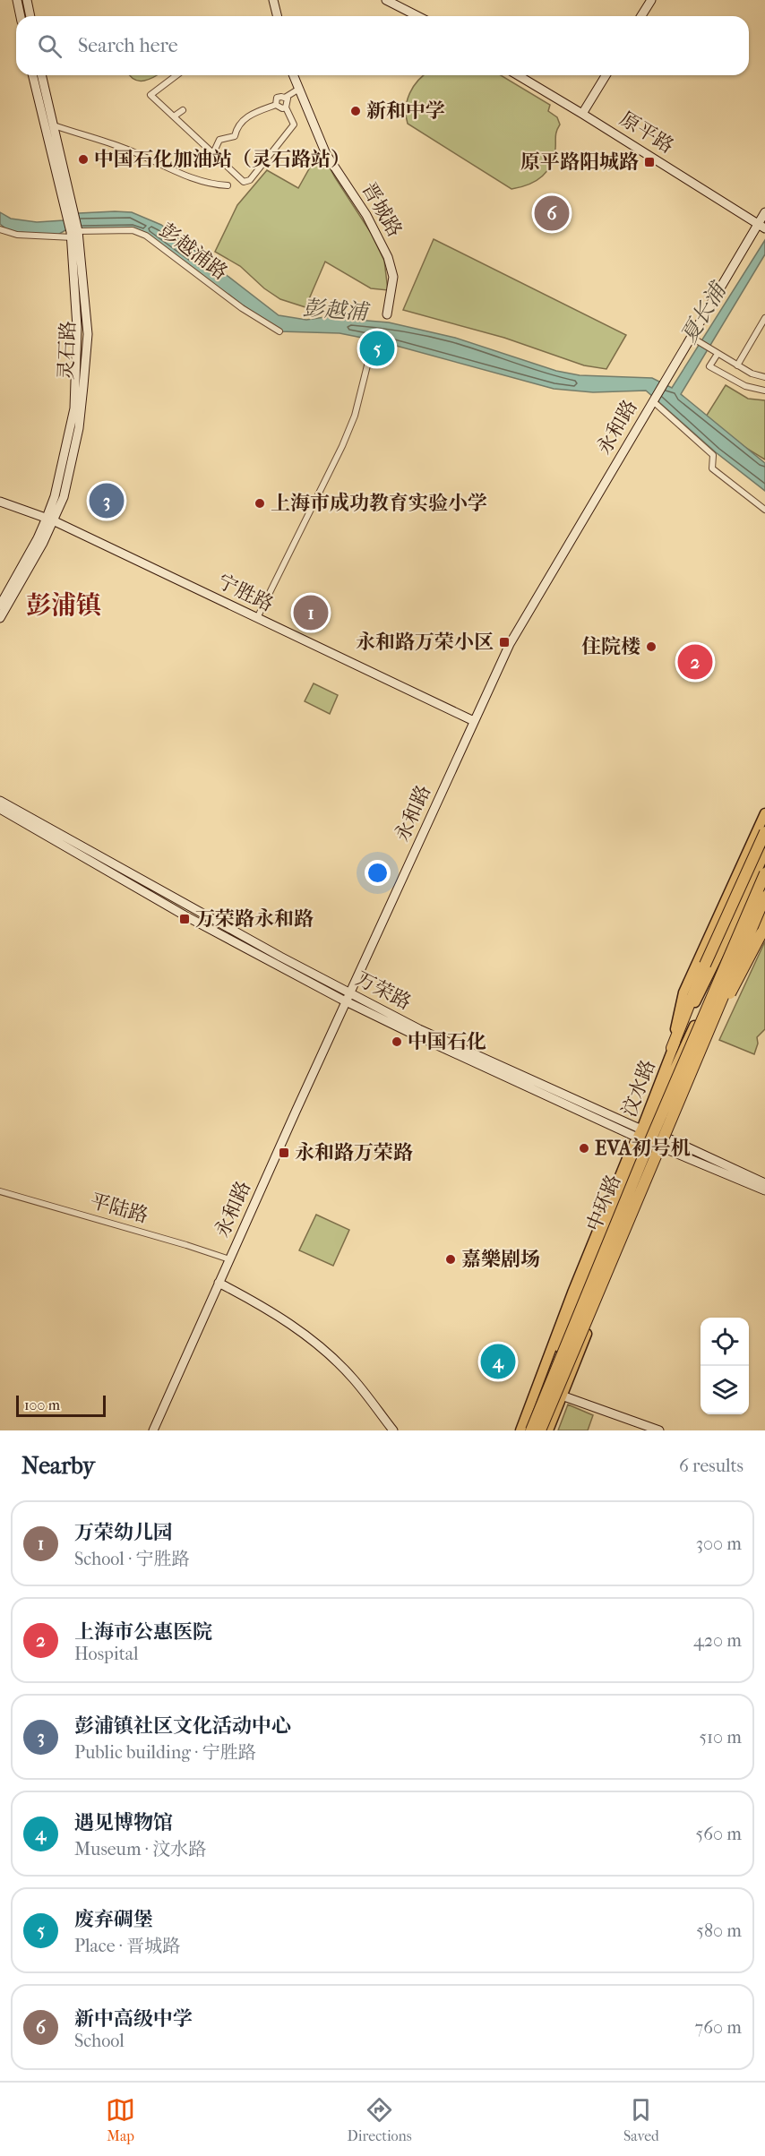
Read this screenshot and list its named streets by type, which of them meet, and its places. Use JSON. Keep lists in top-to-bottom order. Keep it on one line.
{"streets":{"highway":["中环路"],"main road":["汶水路"],"street":["原平路","晋城路","彭越浦路","灵石路","永和路","宁胜路","万荣路","平陆路"]},"crossings":[["彭越浦路","灵石路"],["灵石路","宁胜路"],["永和路","宁胜路"],["永和路","万荣路"],["永和路","平陆路"],["万荣路","汶水路"]],"districts":["彭浦镇"],"water":["彭越浦","夏长浦"],"places":{"other":["新和中学","中国石化加油站（灵石路站）","上海市成功教育实验小学","住院楼","中国石化","EVA初号机","嘉樂剧场"],"transit":["原平路阳城路","永和路万荣小区","万荣路永和路","永和路万荣路"]},"scale_bar":"100 m","page":{"search":"Search here","pins":["6","5","3","1","2","4"],"scale":"100 m","heading":["Nearby","6 results"],"list":[{"mark":"1","name":"万荣幼儿园","note":"School · 宁胜路","value":"300 m"},{"mark":"2","name":"上海市公惠医院","note":"Hospital","value":"420 m"},{"mark":"3","name":"彭浦镇社区文化活动中心","note":"Public building · 宁胜路","value":"510 m"},{"mark":"4","name":"遇见博物馆","note":"Museum · 汶水路","value":"560 m"},{"mark":"5","name":"废弃碉堡","note":"Place · 晋城路","value":"580 m"},{"mark":"6","name":"新中高级中学","note":"School","value":"760 m"}],"nav":["Map","Directions","Saved"]}}
